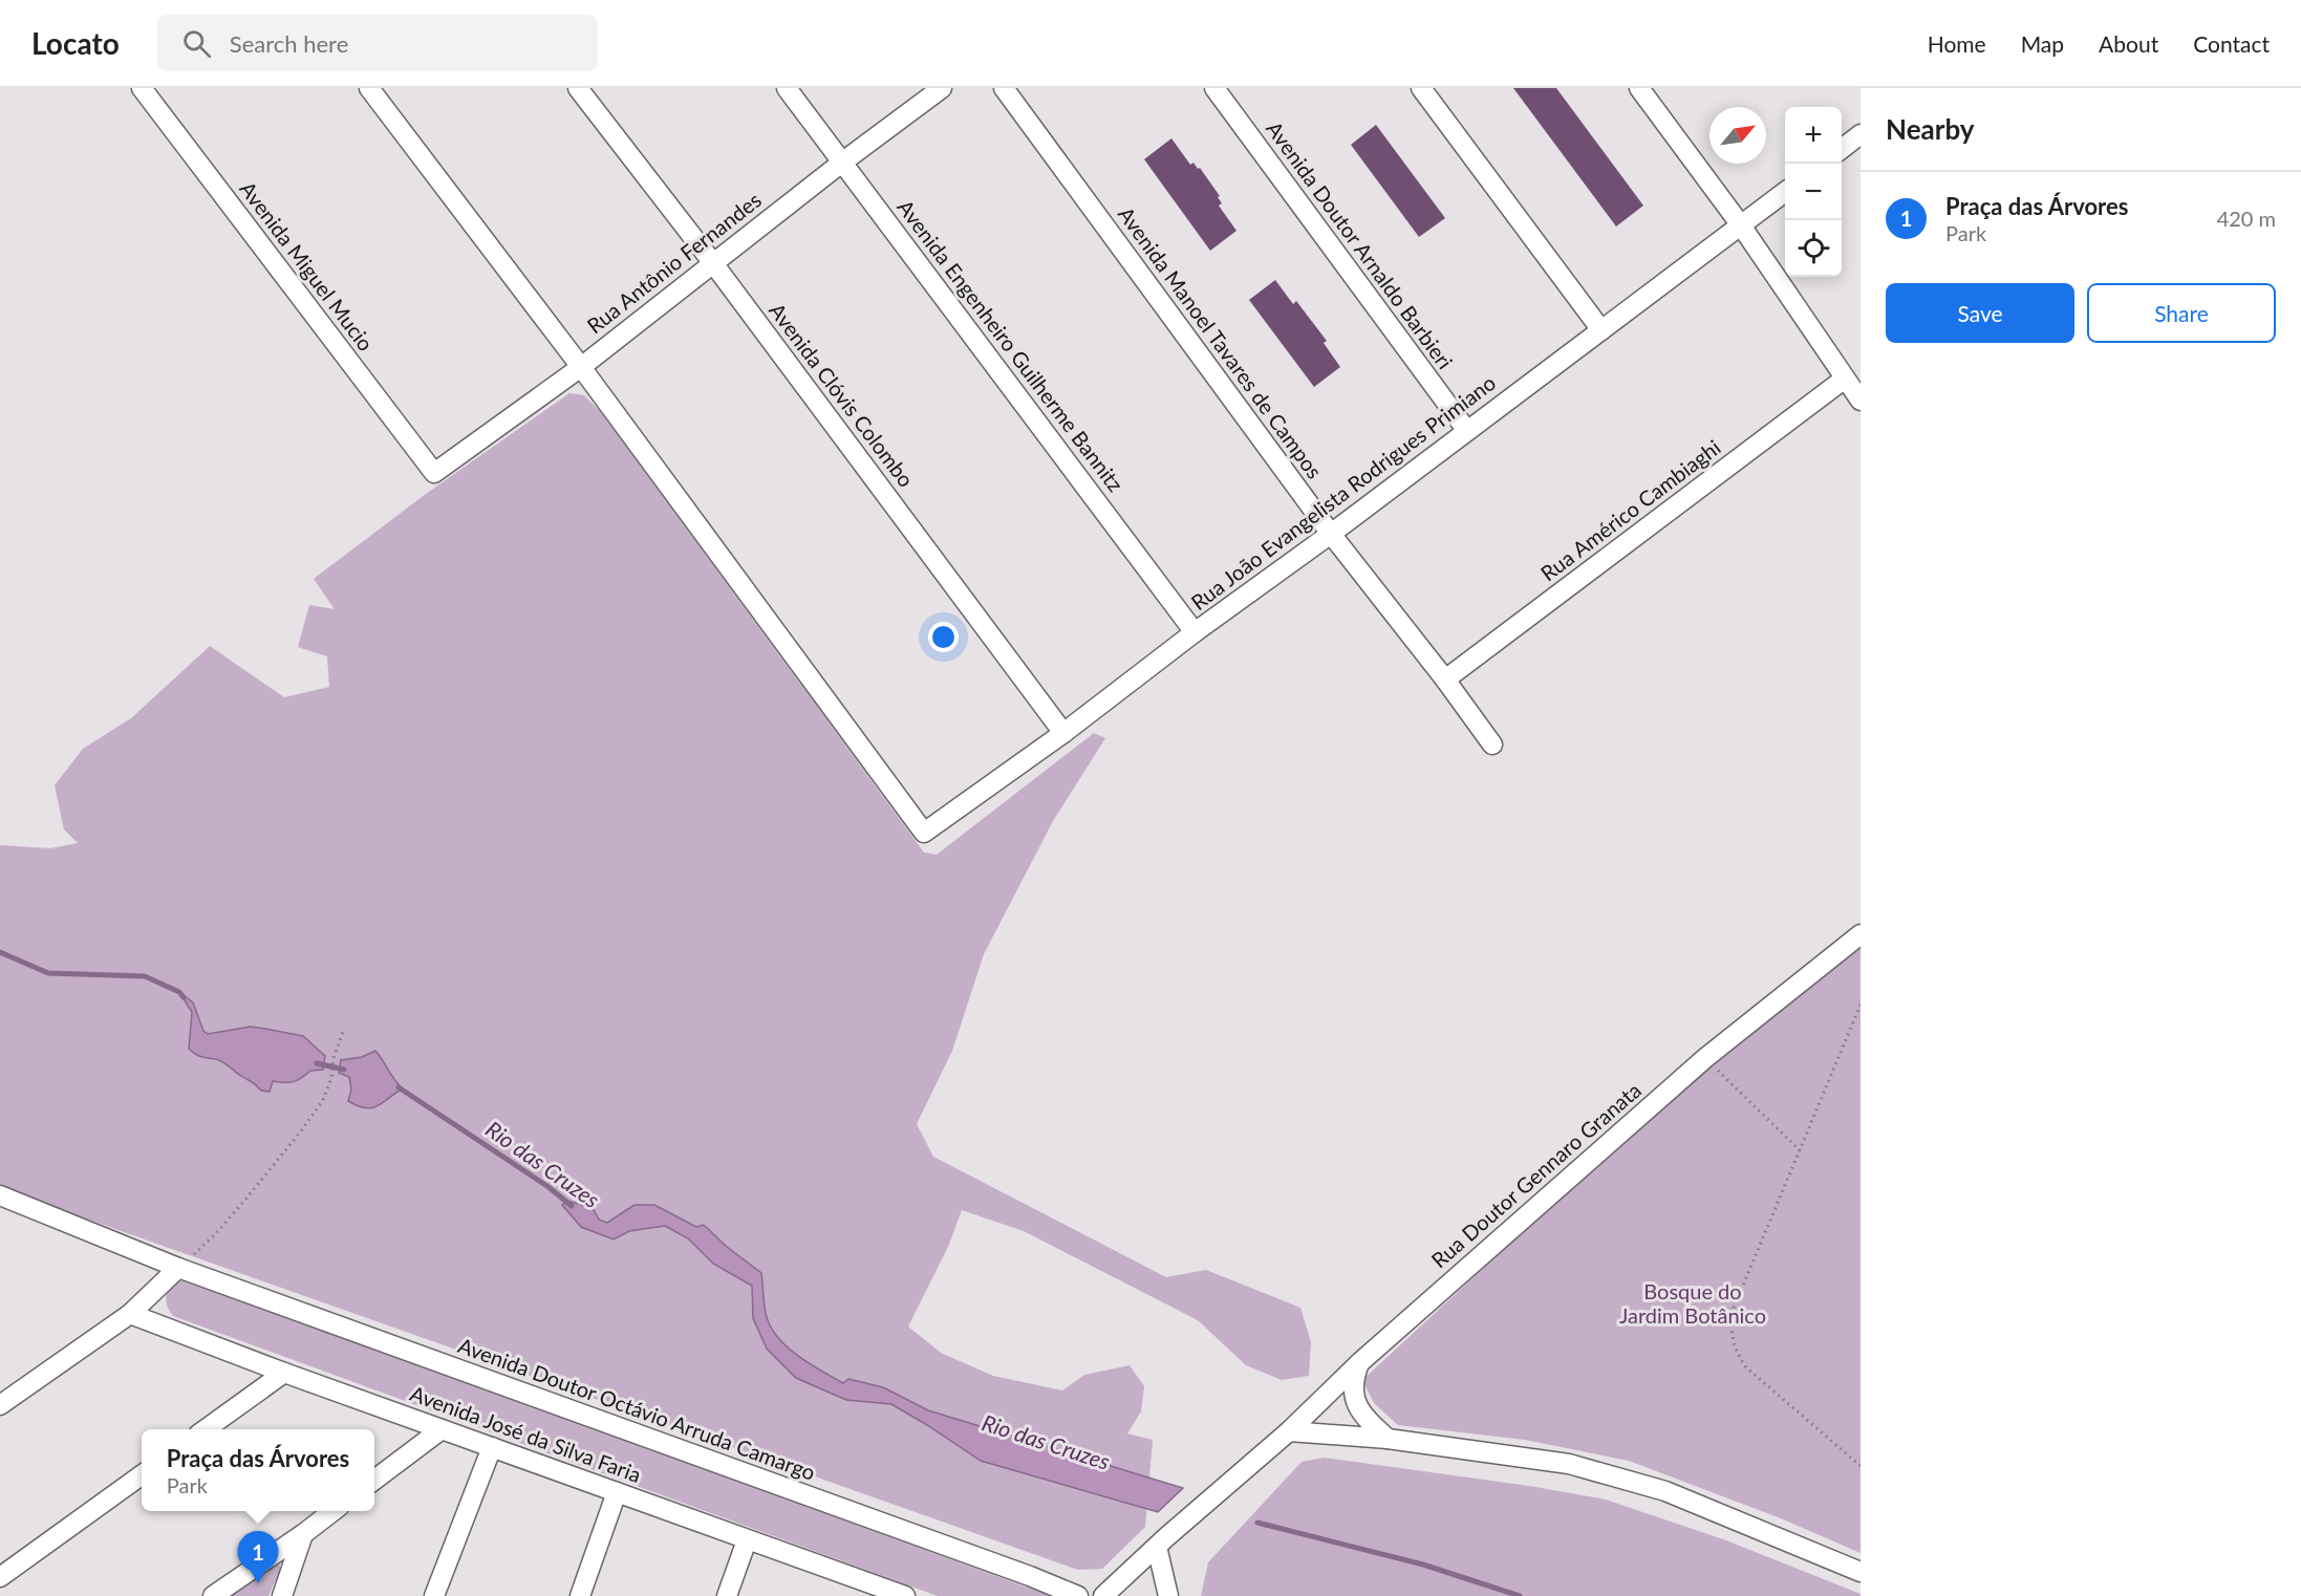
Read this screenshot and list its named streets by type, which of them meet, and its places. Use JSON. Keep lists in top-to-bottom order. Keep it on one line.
{"streets":{"street":["Avenida Doutor Arnaldo Barbieri","Rua Antônio Fernandes","Avenida Miguel Mucio","Avenida Manoel Tavares de Campos","Avenida Engenheiro Guilherme Bannitz","Avenida Clóvis Colombo","Rua João Evangelista Rodrigues Primiano","Rua Américo Cambiaghi","Rua Doutor Gennaro Granata","Avenida Doutor Octávio Arruda Camargo","Avenida José da Silva Faria"]},"crossings":[["Avenida Doutor Arnaldo Barbieri","Rua João Evangelista Rodrigues Primiano"],["Rua Antônio Fernandes","Avenida Miguel Mucio"],["Rua Antônio Fernandes","Avenida Engenheiro Guilherme Bannitz"],["Rua Antônio Fernandes","Avenida Clóvis Colombo"],["Rua Antônio Fernandes","Rua João Evangelista Rodrigues Primiano"],["Avenida Manoel Tavares de Campos","Rua João Evangelista Rodrigues Primiano"],["Avenida Manoel Tavares de Campos","Rua Américo Cambiaghi"],["Avenida Engenheiro Guilherme Bannitz","Rua João Evangelista Rodrigues Primiano"],["Avenida Clóvis Colombo","Rua João Evangelista Rodrigues Primiano"]],"water":["Rio das Cruzes"],"parks":["Bosque do Jardim Botânico"],"north":"top right","page":{"header":"Locato","search":"Search here","nav":["Home","Map","About","Contact"],"heading":"Nearby","map_buttons":["+","−"],"list":[{"mark":"1","name":"Praça das Árvores","note":"Park","value":"420 m"}],"buttons":["Save","Share"],"popup":["Praça das Árvores","Park"],"pins":"1"}}
